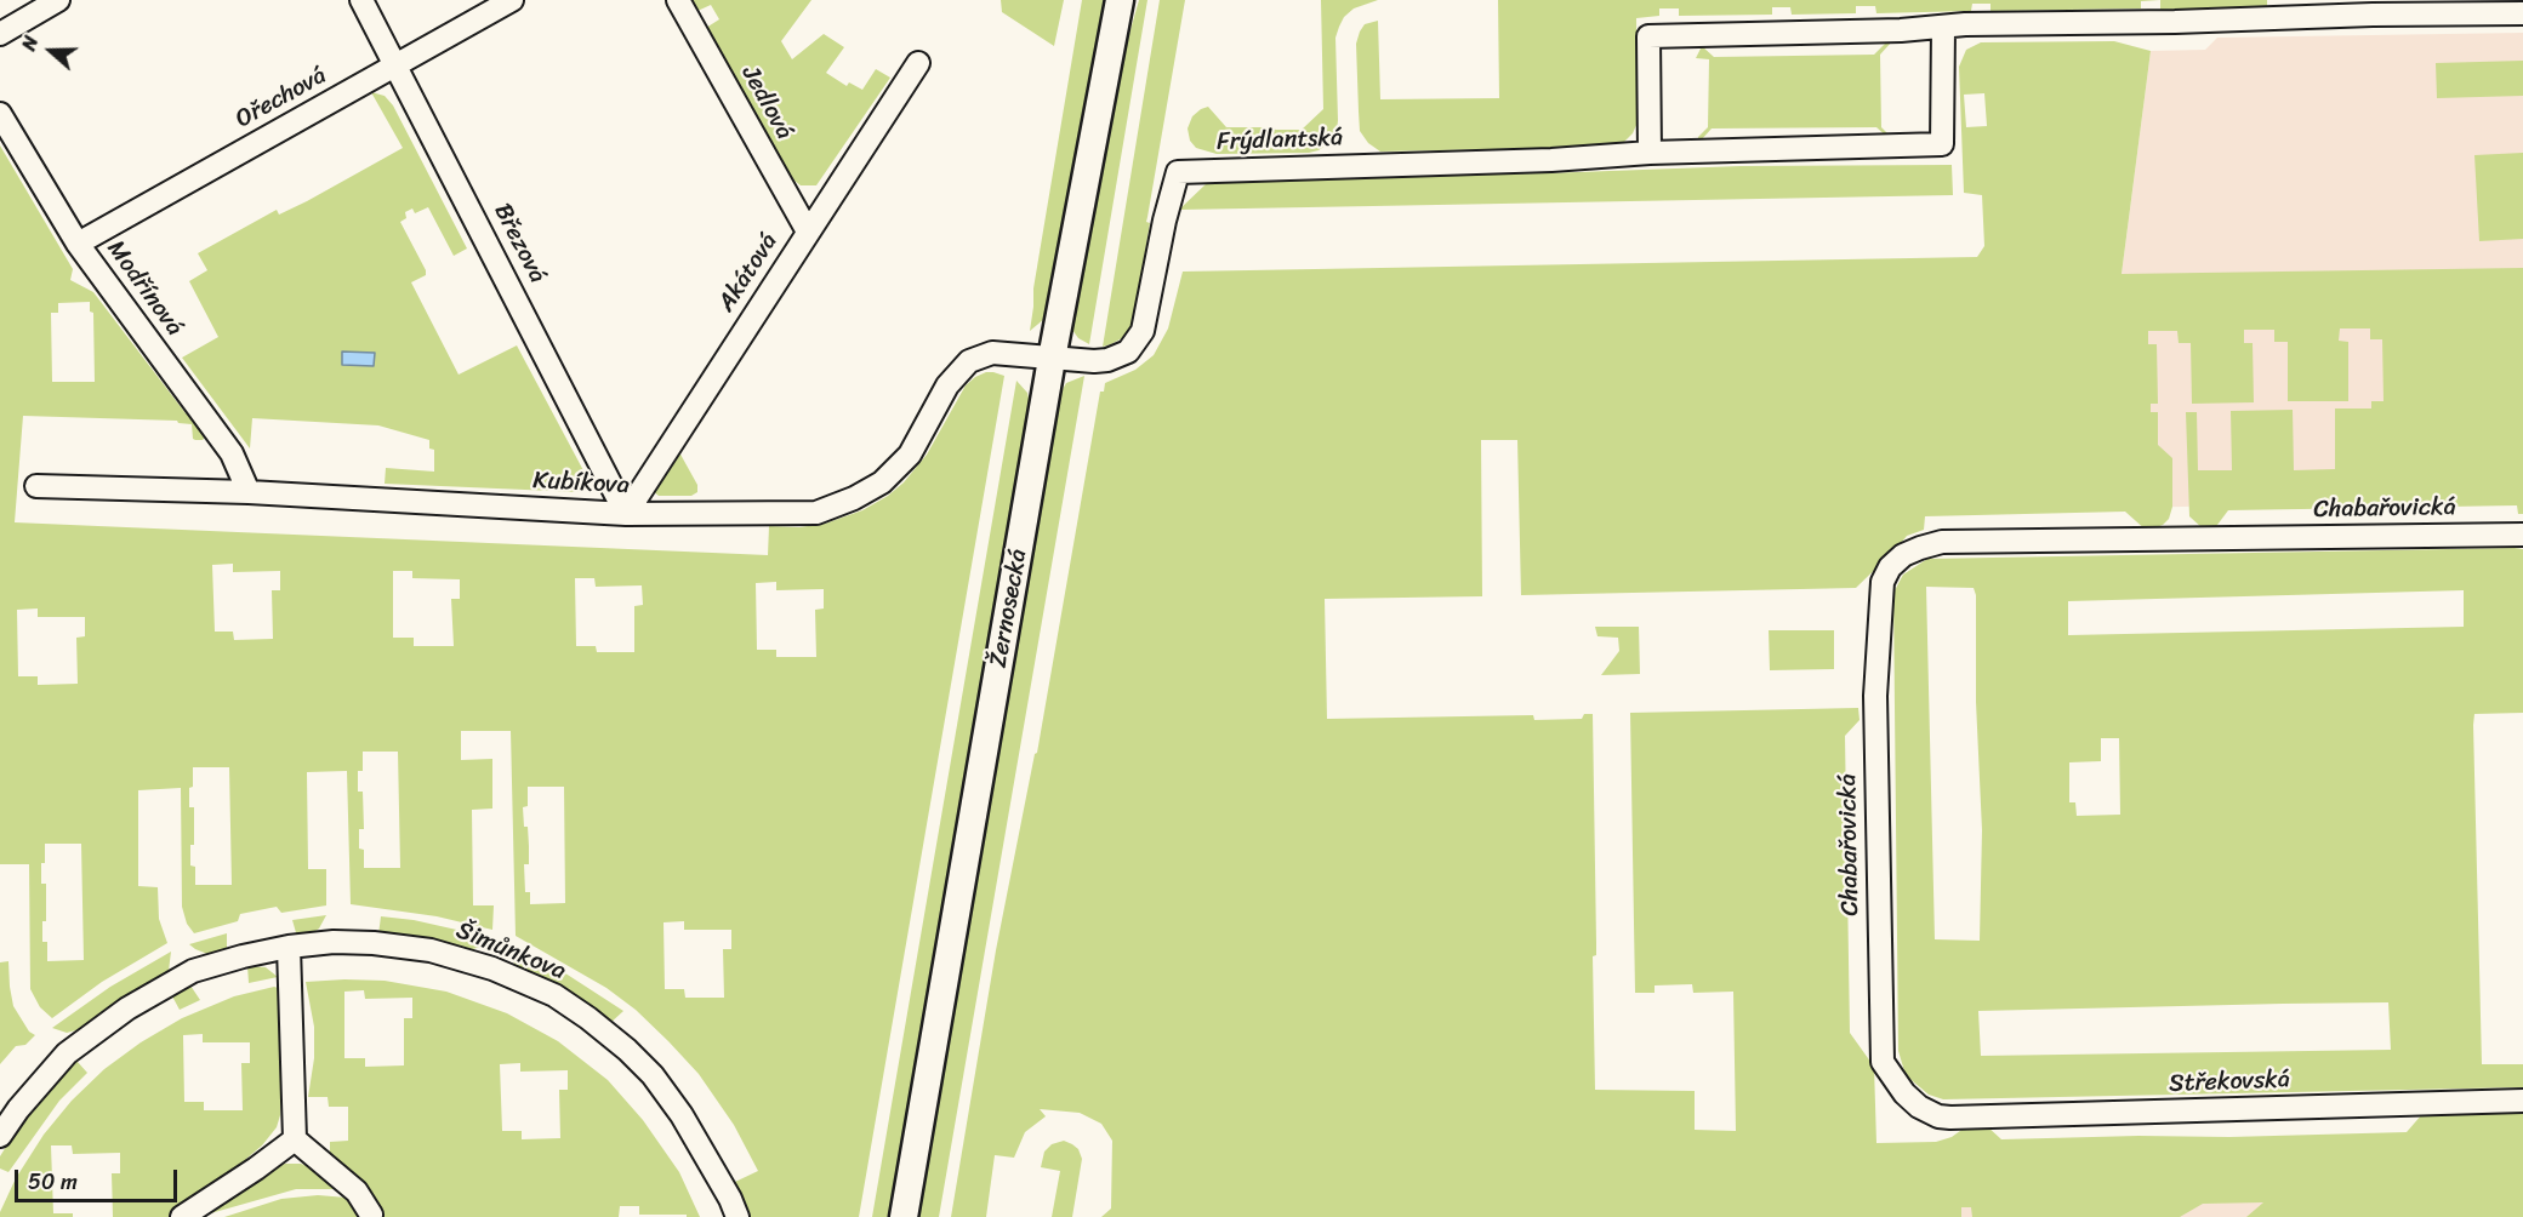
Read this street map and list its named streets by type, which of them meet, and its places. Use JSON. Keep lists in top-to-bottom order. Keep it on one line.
{"streets":{"street":["Ořechová","Jedlová","Frýdlantská","Březová","Akátová","Modřínová","Kubíkova","Chabařovická","Žernosecká","Šimůnkova","Střekovská"]},"crossings":[["Ořechová","Březová"],["Ořechová","Modřínová"],["Jedlová","Akátová"],["Frýdlantská","Kubíkova"],["Frýdlantská","Žernosecká"],["Březová","Akátová"],["Březová","Kubíkova"],["Akátová","Kubíkova"],["Modřínová","Kubíkova"],["Kubíkova","Žernosecká"],["Chabařovická","Střekovská"]],"scale_bar":"50 m","north":"left"}
